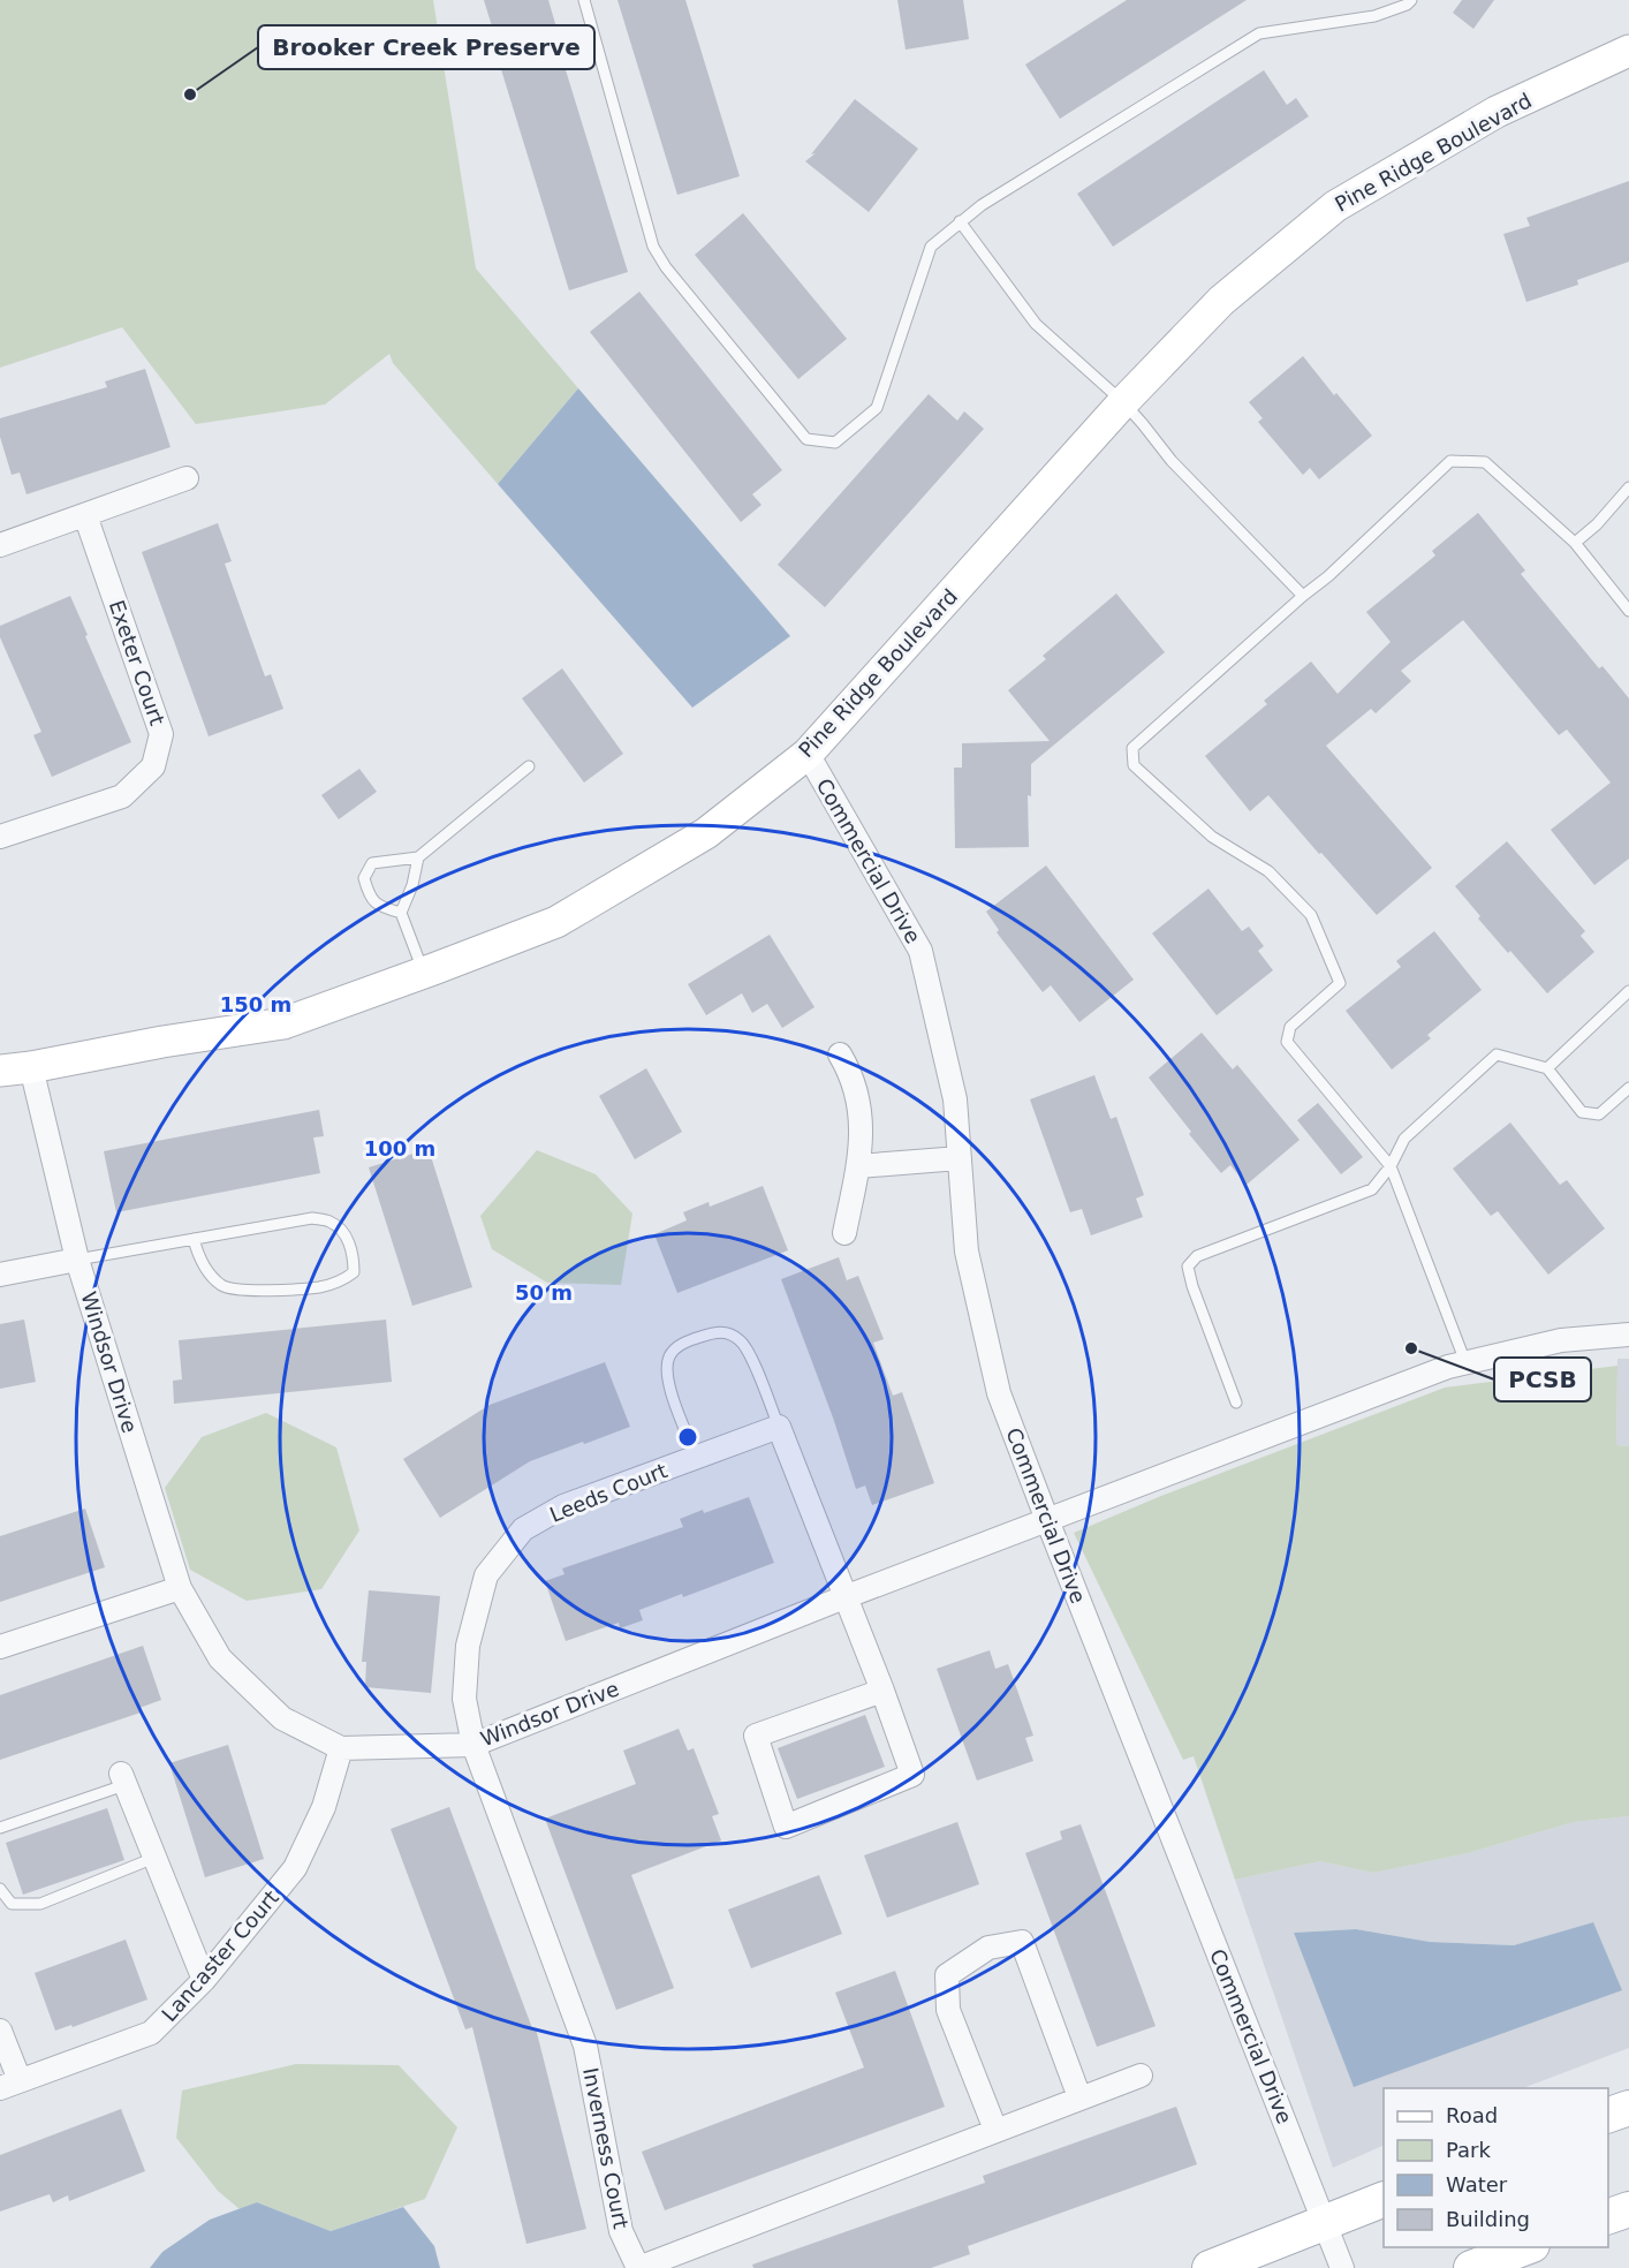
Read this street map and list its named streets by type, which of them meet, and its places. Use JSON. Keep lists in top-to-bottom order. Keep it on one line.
{"streets":{"street":["Pine Ridge Boulevard","Exeter Court","Commercial Drive","Windsor Drive","Leeds Court","Lancaster Court","Inverness Court"]},"crossings":[["Pine Ridge Boulevard","Commercial Drive"],["Pine Ridge Boulevard","Windsor Drive"],["Commercial Drive","Windsor Drive"],["Windsor Drive","Leeds Court"],["Windsor Drive","Lancaster Court"],["Windsor Drive","Inverness Court"],["Leeds Court","Inverness Court"]],"places":["Brooker Creek Preserve","PCSB"],"legend":["Road","Park","Water","Building"],"rings":["150 m","100 m","50 m"]}
